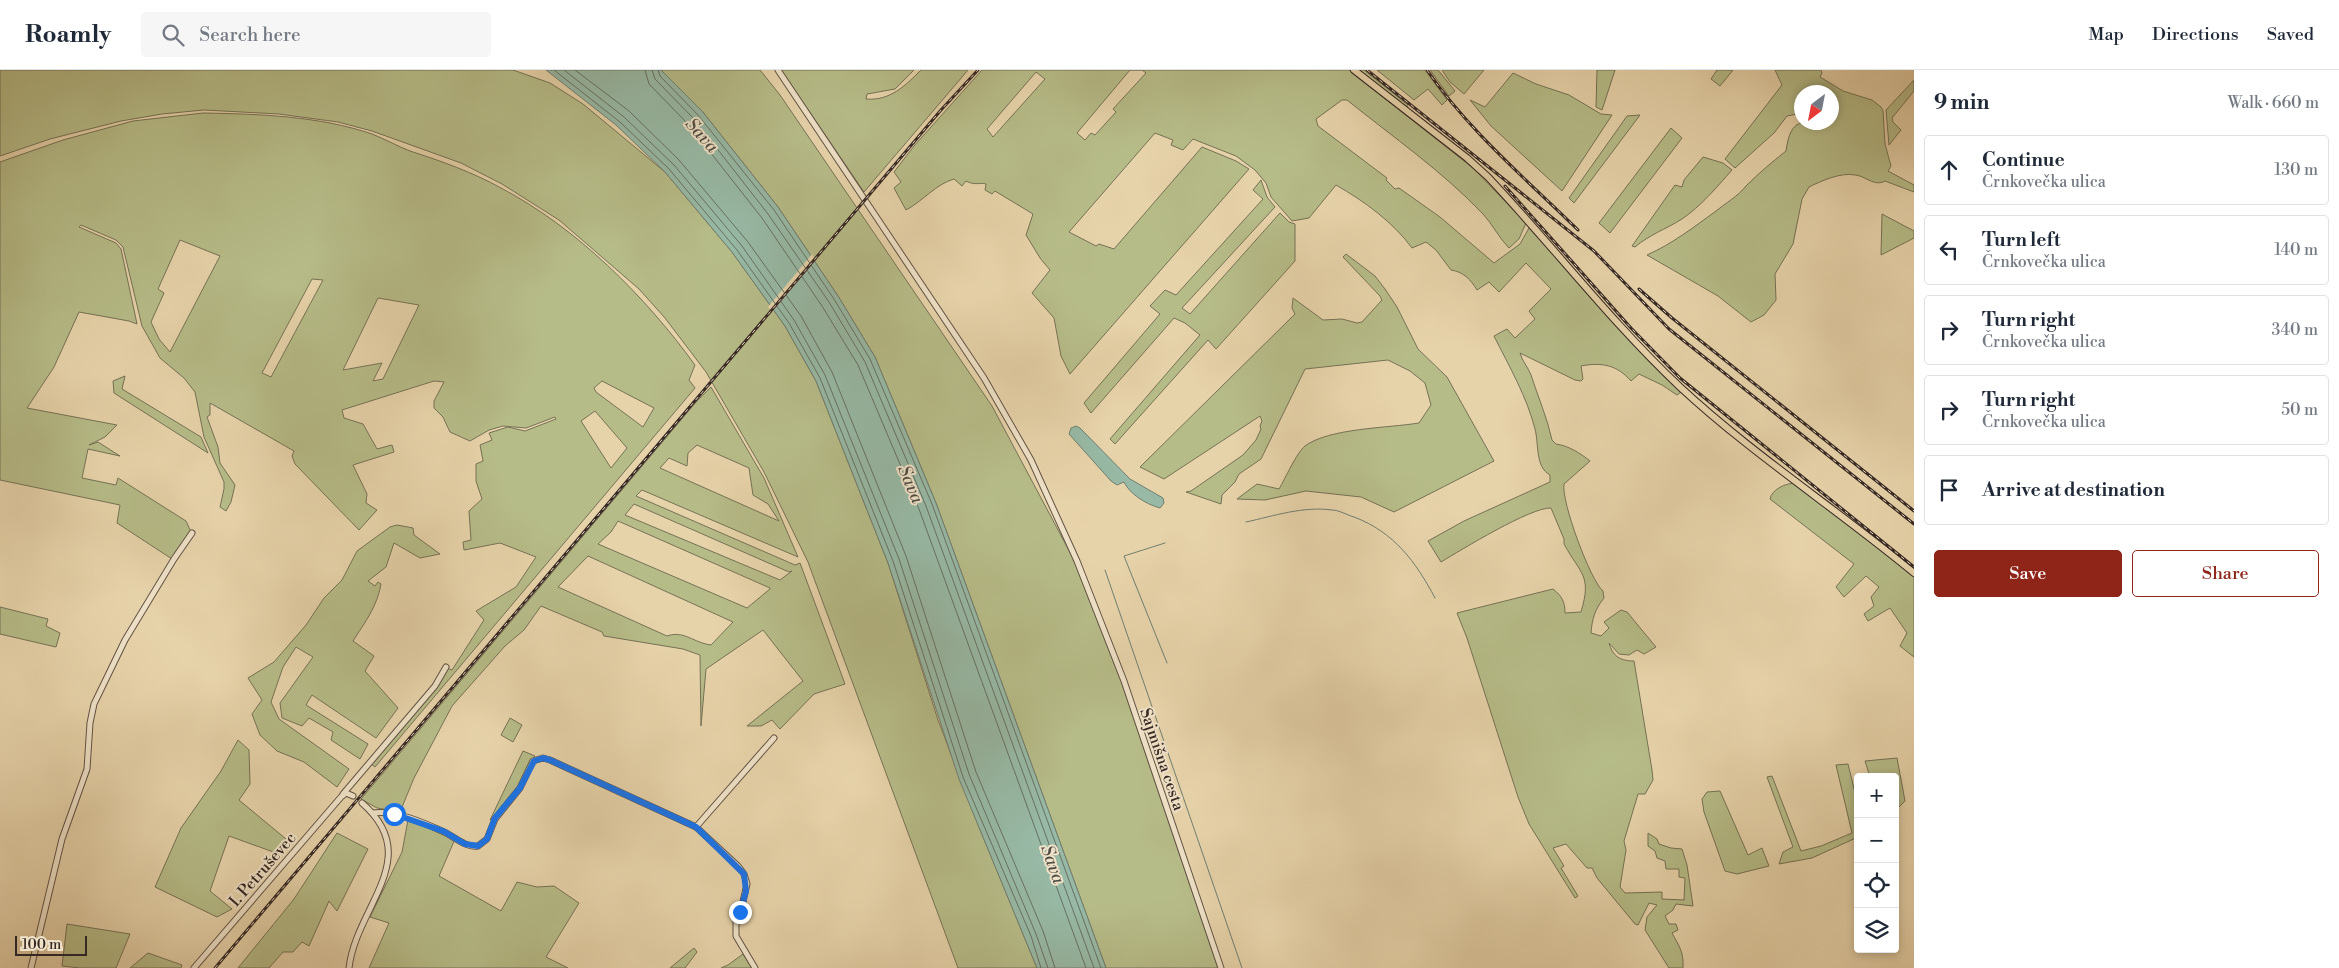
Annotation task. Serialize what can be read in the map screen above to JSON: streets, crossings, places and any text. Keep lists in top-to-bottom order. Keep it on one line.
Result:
{"streets":{"street":["Sajmišna cesta","I. Petruševec"]},"water":["Sava"],"scale_bar":"100 m","north":"bottom left","page":{"header":"Roamly","search":"Search here","nav":["Map","Directions","Saved"],"heading":["9 min","Walk · 660 m"],"list":[["Continue","Črnkovečka ulica","130 m"],["Turn left","Črnkovečka ulica","140 m"],["Turn right","Črnkovečka ulica","340 m"],["Turn right","Črnkovečka ulica","50 m"],"Arrive at destination"],"buttons":["Save","Share"],"map_buttons":["+","−"],"scale":"100 m"}}
